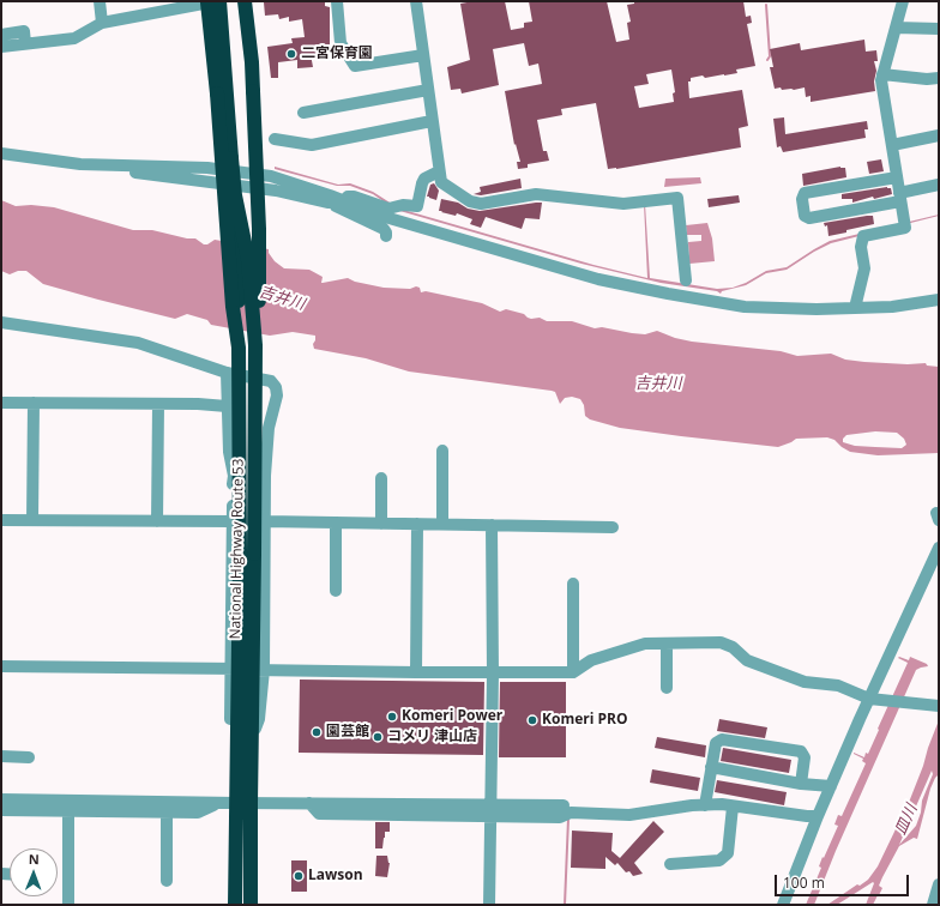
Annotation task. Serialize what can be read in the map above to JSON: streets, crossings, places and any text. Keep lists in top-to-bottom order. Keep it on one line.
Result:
{"streets":{"highway":["National Highway Route 53"]},"water":["吉井川","皿川"],"places":["二宮保育園","Komeri Power","Komeri PRO","園芸館","コメリ 津山店","Lawson"],"scale_bar":"100 m","north":"top"}
